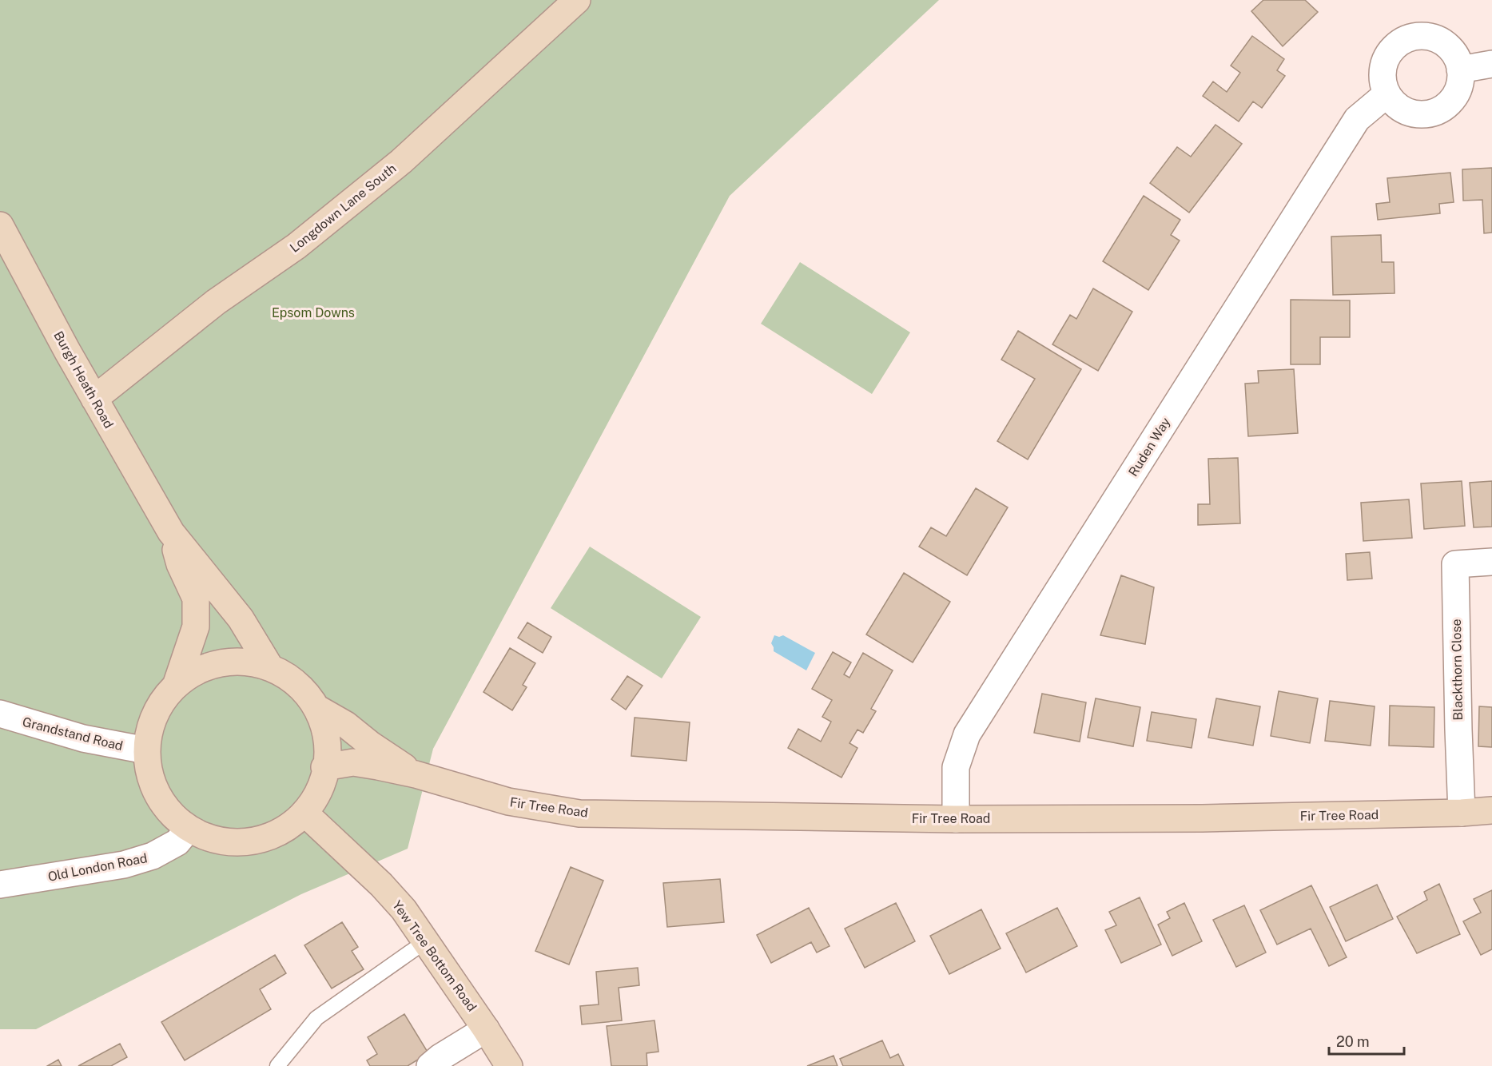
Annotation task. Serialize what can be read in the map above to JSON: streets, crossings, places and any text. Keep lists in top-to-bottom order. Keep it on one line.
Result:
{"streets":{"main road":["Longdown Lane South","Burgh Heath Road","Fir Tree Road","Yew Tree Bottom Road"],"street":["Ruden Way","Blackthorn Close","Grandstand Road","Old London Road"]},"crossings":[["Longdown Lane South","Burgh Heath Road"],["Ruden Way","Fir Tree Road"],["Blackthorn Close","Fir Tree Road"]],"parks":["Epsom Downs"],"scale_bar":"20 m"}
